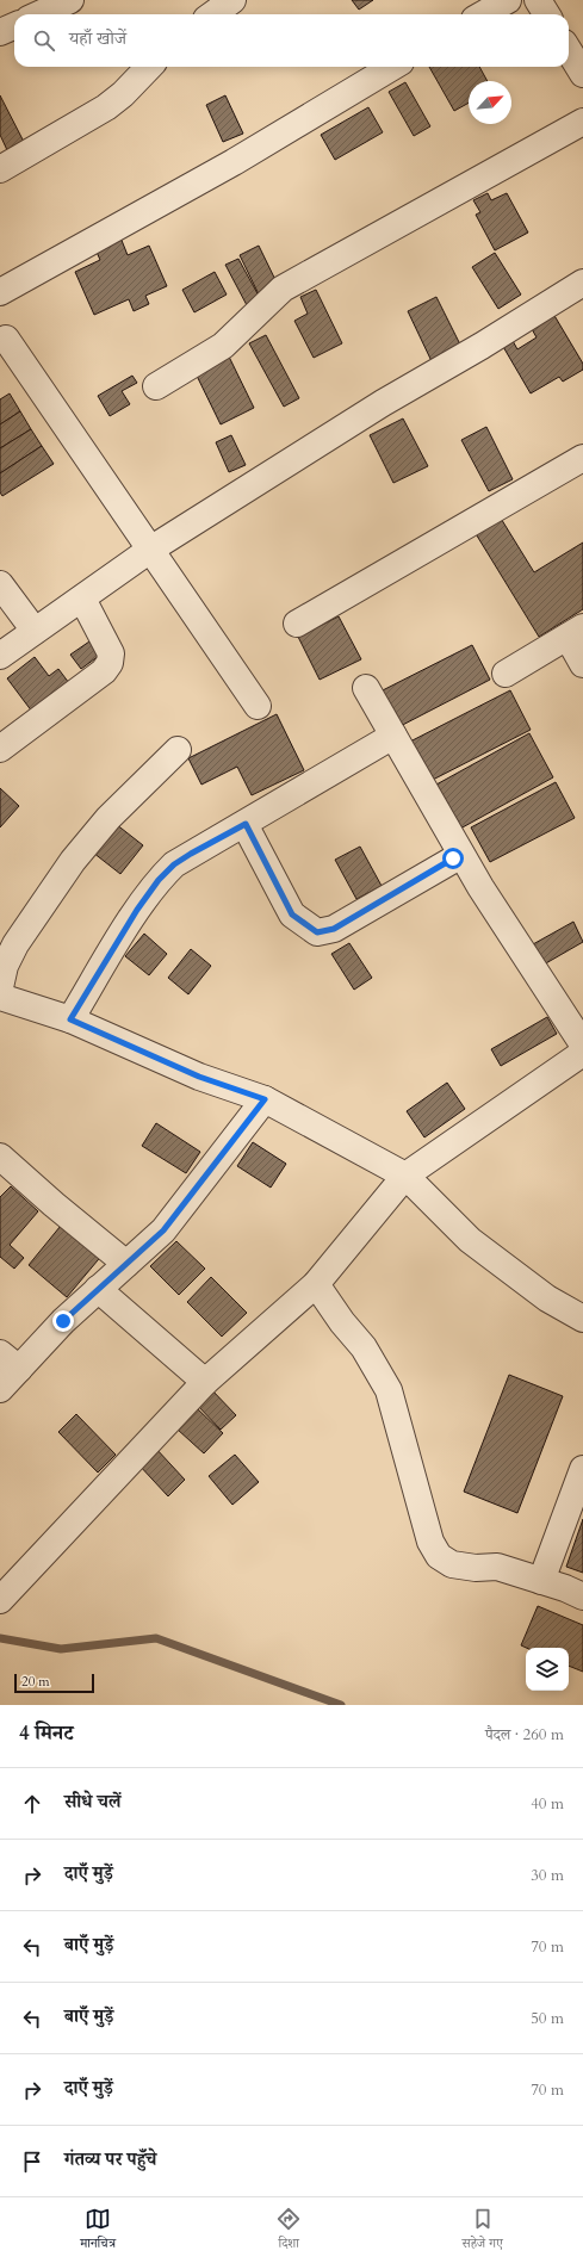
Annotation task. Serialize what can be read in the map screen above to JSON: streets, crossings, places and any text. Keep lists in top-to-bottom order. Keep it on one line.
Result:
{"scale_bar":"20 m","north":"top right","page":{"search":"यहाँ खोजें","scale":"20 m","heading":["4 मिनट","पैदल · 260 m"],"list":[["सीधे चलें","40 m"],["दाएँ मुड़ें","30 m"],["बाएँ मुड़ें","70 m"],["बाएँ मुड़ें","50 m"],["दाएँ मुड़ें","70 m"],"गंतव्य पर पहुँचे"],"nav":["मानचित्र","दिशा","सहेजे गए"]}}
